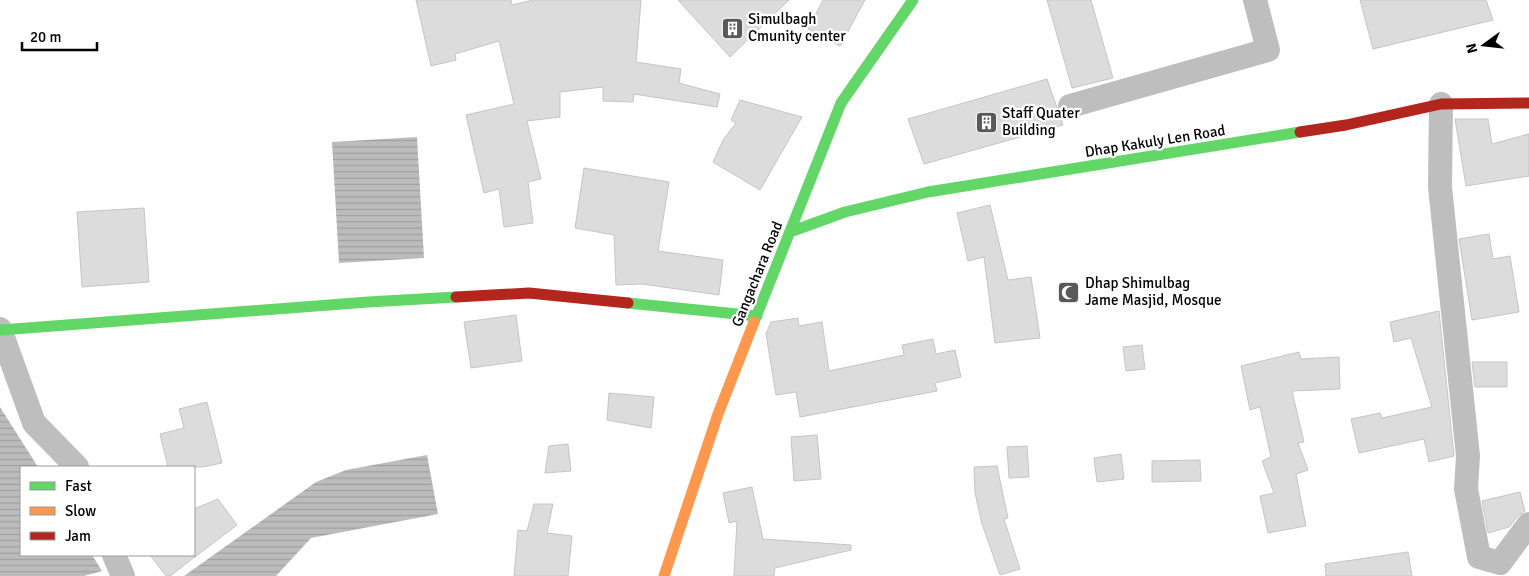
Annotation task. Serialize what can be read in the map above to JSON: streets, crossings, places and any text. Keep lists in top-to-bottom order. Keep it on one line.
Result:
{"streets":{"street":["Dhap Kakuly Len Road","Gangachara Road"]},"crossings":[["Dhap Kakuly Len Road","Gangachara Road"]],"places":{"building":["Simulbagh Cmunity center","Staff Quater Building"],"mosque":["Dhap Shimulbag Jame Masjid, Mosque"]},"legend":["Fast","Slow","Jam"],"scale_bar":"20 m","north":"left"}
